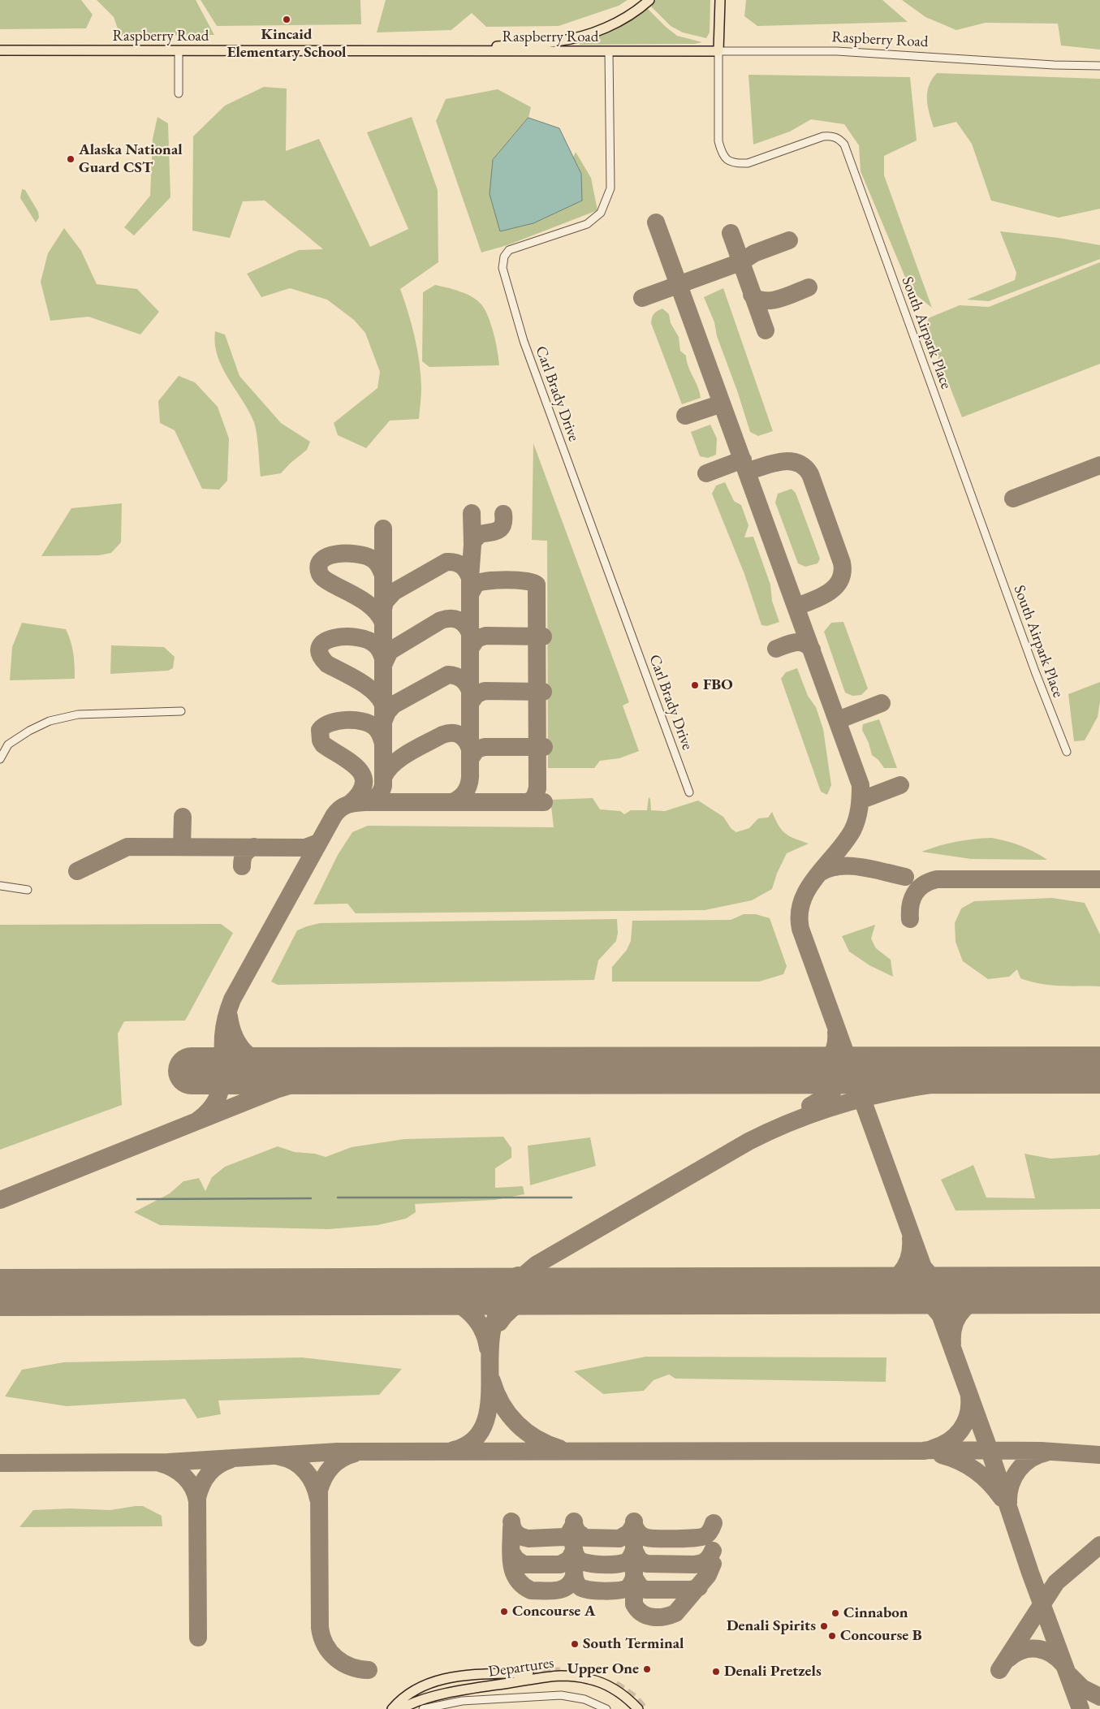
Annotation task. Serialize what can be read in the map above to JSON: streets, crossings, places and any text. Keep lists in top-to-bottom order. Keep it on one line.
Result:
{"streets":{"main road":["Raspberry Road","Departures"],"street":["South Airpark Place","Carl Brady Drive"]},"crossings":[["Raspberry Road","South Airpark Place"],["Raspberry Road","Carl Brady Drive"]],"places":["Kincaid Elementary School","Alaska National Guard CST","FBO","Concourse A","Cinnabon","Denali Spirits","Concourse B","South Terminal","Upper One","Denali Pretzels"]}
